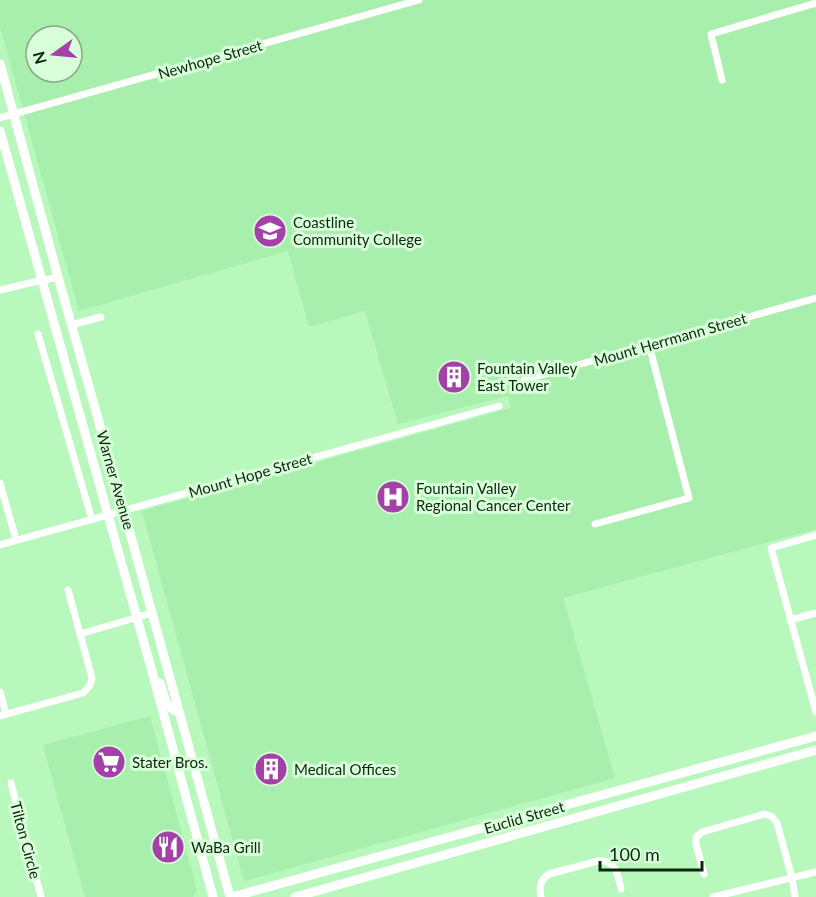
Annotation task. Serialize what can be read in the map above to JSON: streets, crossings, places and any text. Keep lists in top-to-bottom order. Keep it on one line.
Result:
{"streets":{"main road":["Warner Avenue","Euclid Street"],"street":["Newhope Street","Mount Herrmann Street","Mount Hope Street","Tilton Circle"]},"crossings":[["Newhope Street","Warner Avenue"],["Mount Hope Street","Warner Avenue"],["Warner Avenue","Euclid Street"]],"places":{"school or university":["Coastline Community College"],"building":["Fountain Valley East Tower","Medical Offices"],"hospital":["Fountain Valley Regional Cancer Center"],"supermarket":["Stater Bros."],"restaurant":["WaBa Grill"]},"scale_bar":"100 m","north":"left"}
